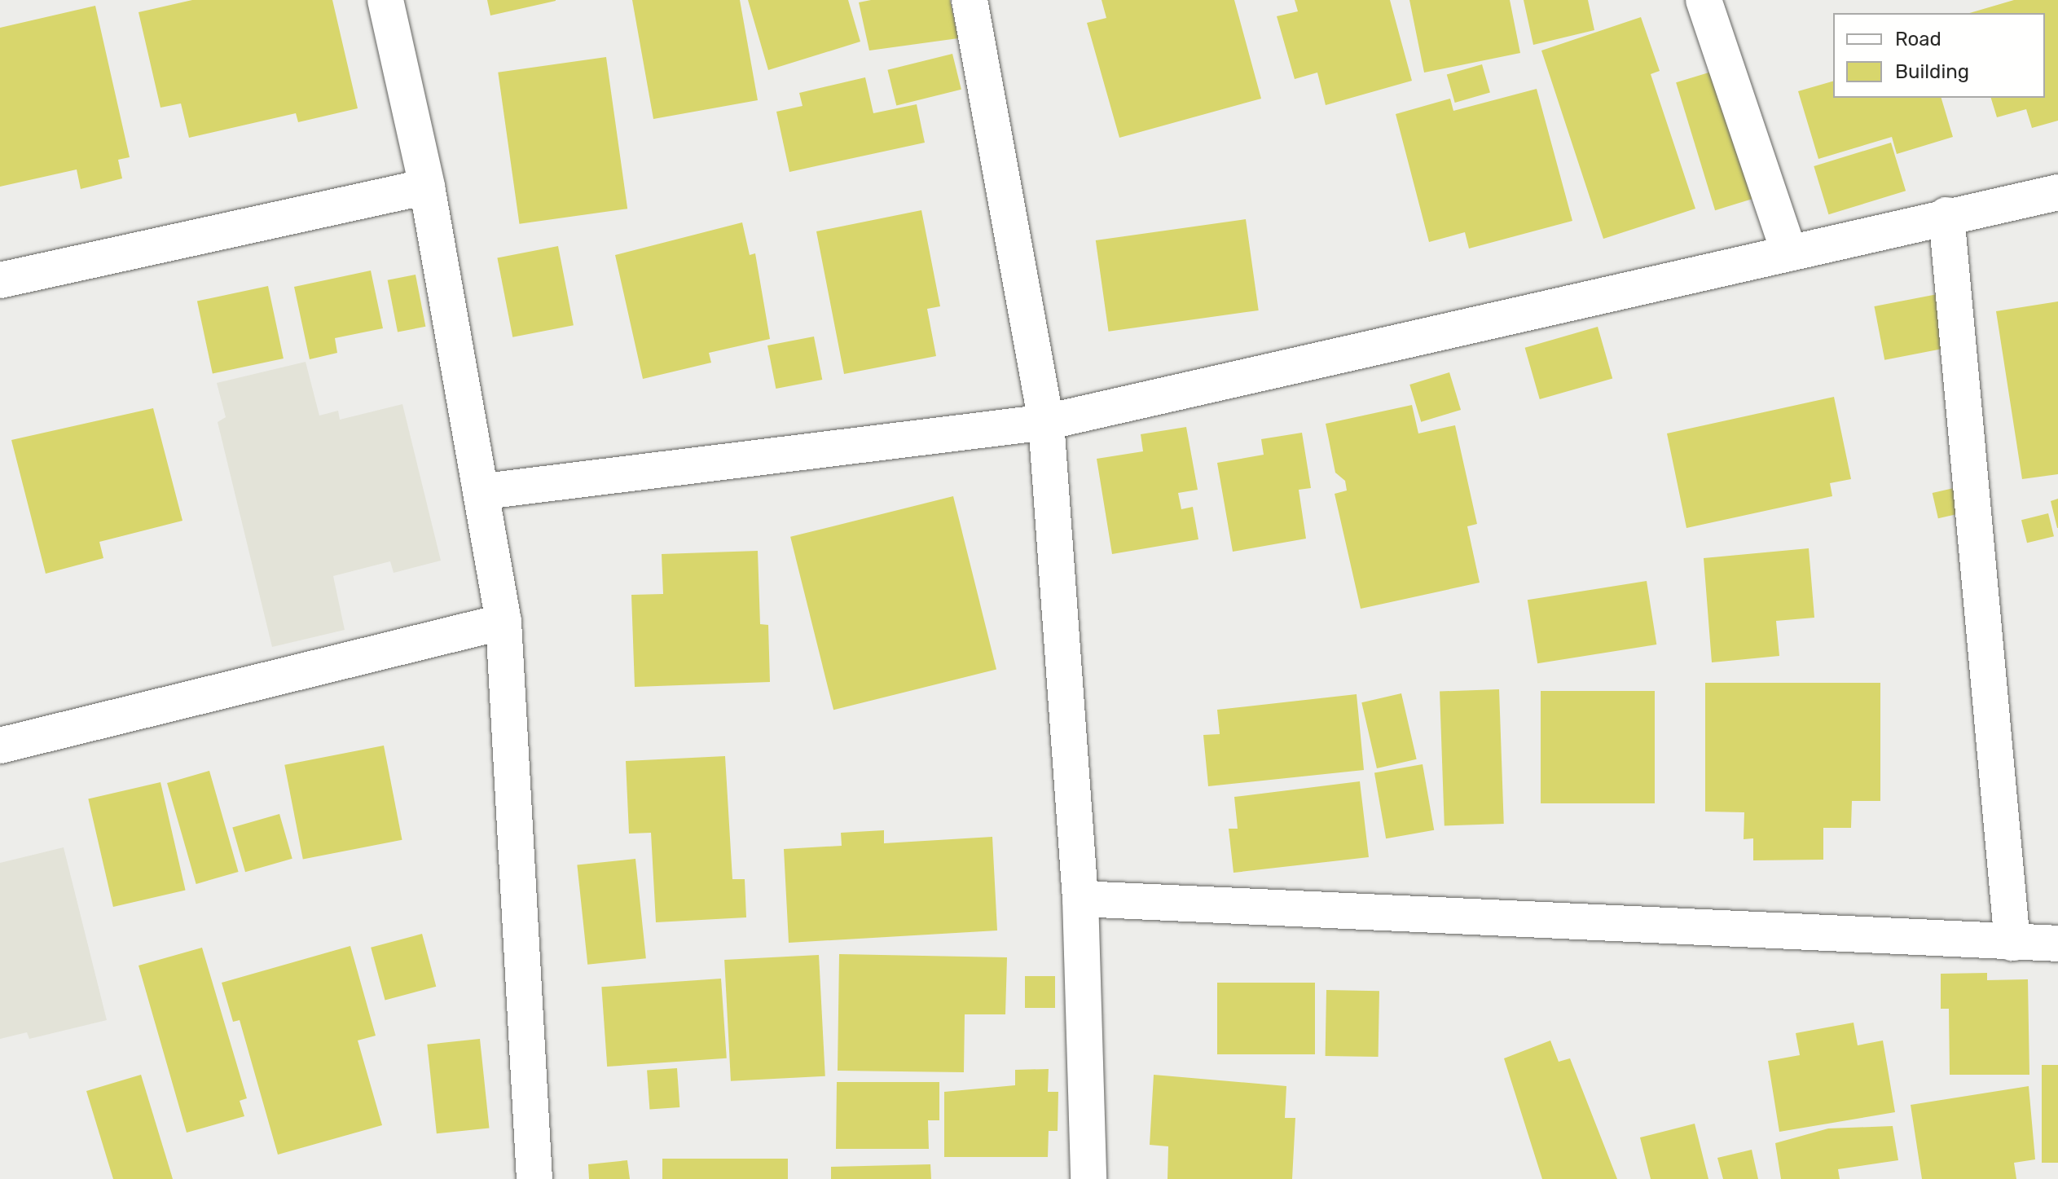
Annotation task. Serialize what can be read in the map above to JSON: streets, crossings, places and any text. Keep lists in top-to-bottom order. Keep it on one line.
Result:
{"legend":["Road","Building"]}
